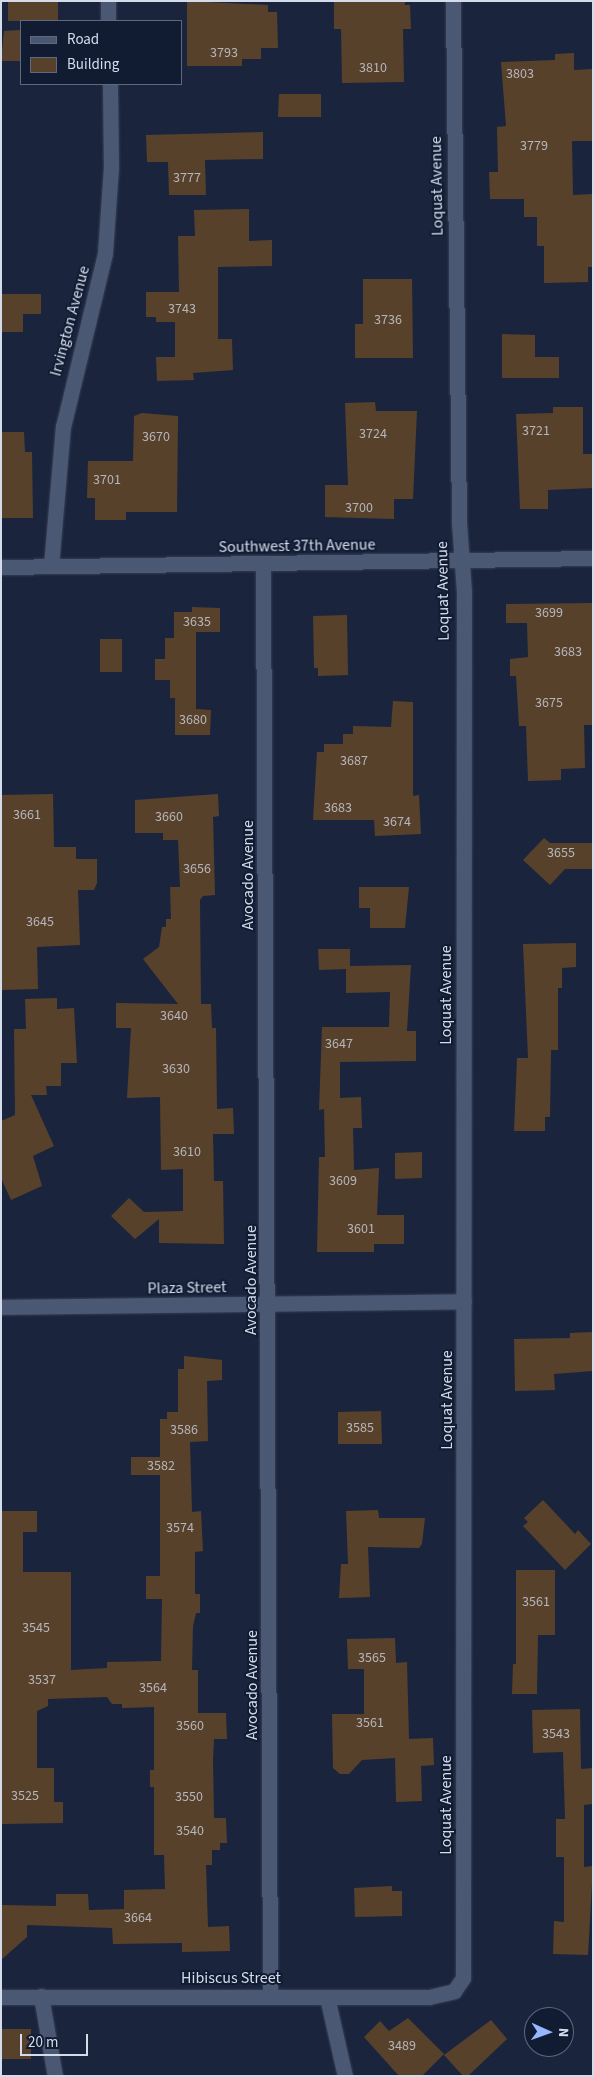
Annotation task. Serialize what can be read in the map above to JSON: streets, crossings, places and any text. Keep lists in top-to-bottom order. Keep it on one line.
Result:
{"streets":{"street":["Loquat Avenue","Irvington Avenue","Southwest 37th Avenue","Avocado Avenue","Plaza Street","Hibiscus Street"]},"crossings":[["Loquat Avenue","Southwest 37th Avenue"],["Loquat Avenue","Plaza Street"],["Loquat Avenue","Hibiscus Street"],["Irvington Avenue","Southwest 37th Avenue"],["Southwest 37th Avenue","Avocado Avenue"],["Avocado Avenue","Plaza Street"],["Avocado Avenue","Hibiscus Street"]],"house_numbers":["3793","3810","3803","3779","3777","3743","3736","3721","3724","3670","3701","3700","3699","3635","3683","3675","3680","3687","3683","3661","3660","3674","3655","3656","3645","3640","3647","3630","3610","3609","3601","3585","3586","3582","3574","3561","3545","3565","3537","3564","3561","3560","3543","3525","3550","3540","3664","3489"],"legend":["Road","Building"],"scale_bar":"20 m","north":"right"}
